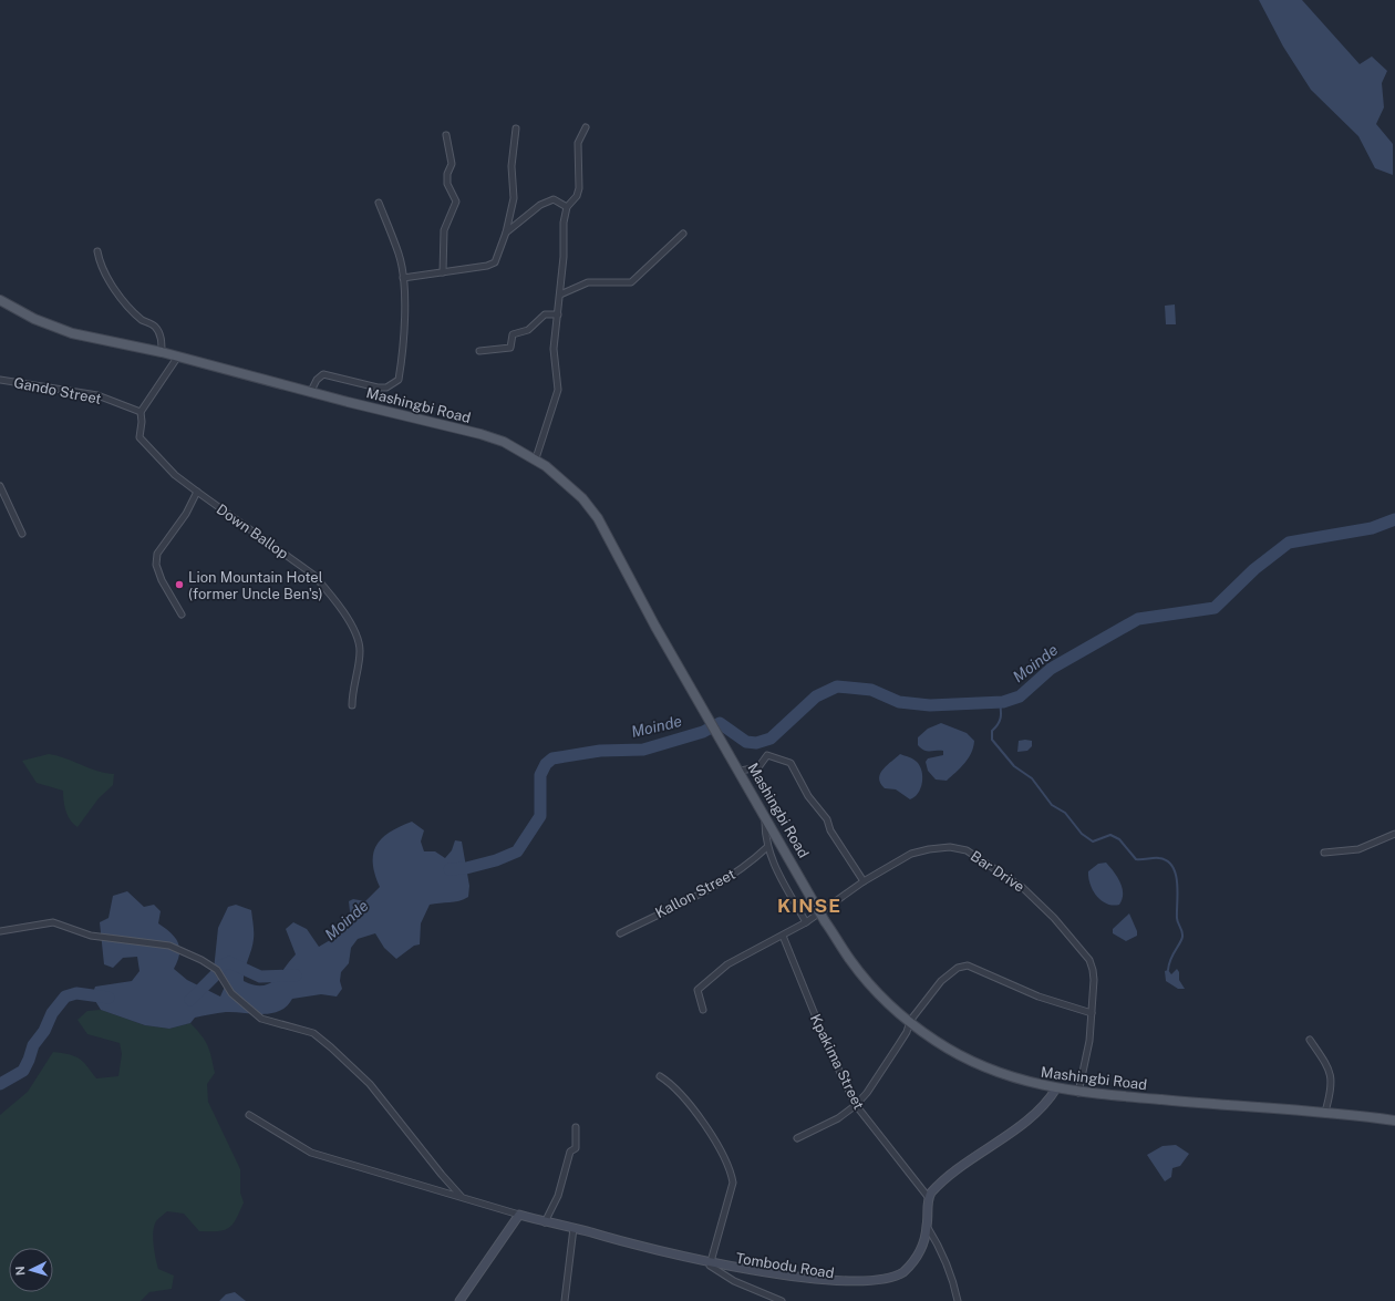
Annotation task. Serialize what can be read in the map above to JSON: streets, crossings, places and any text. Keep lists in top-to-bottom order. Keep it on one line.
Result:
{"streets":{"main road":["Mashingbi Road","Tombodu Road"],"street":["Gando Street","Down Ballop","Bar Drive","Kallon Street","Kpakima Street"]},"crossings":[["Gando Street","Down Ballop"],["Mashingbi Road","Bar Drive"],["Bar Drive","Kpakima Street"],["Kpakima Street","Tombodu Road"]],"districts":["KINSE"],"water":["Moinde"],"places":["Lion Mountain Hotel (former Uncle Ben's)"],"north":"left"}
